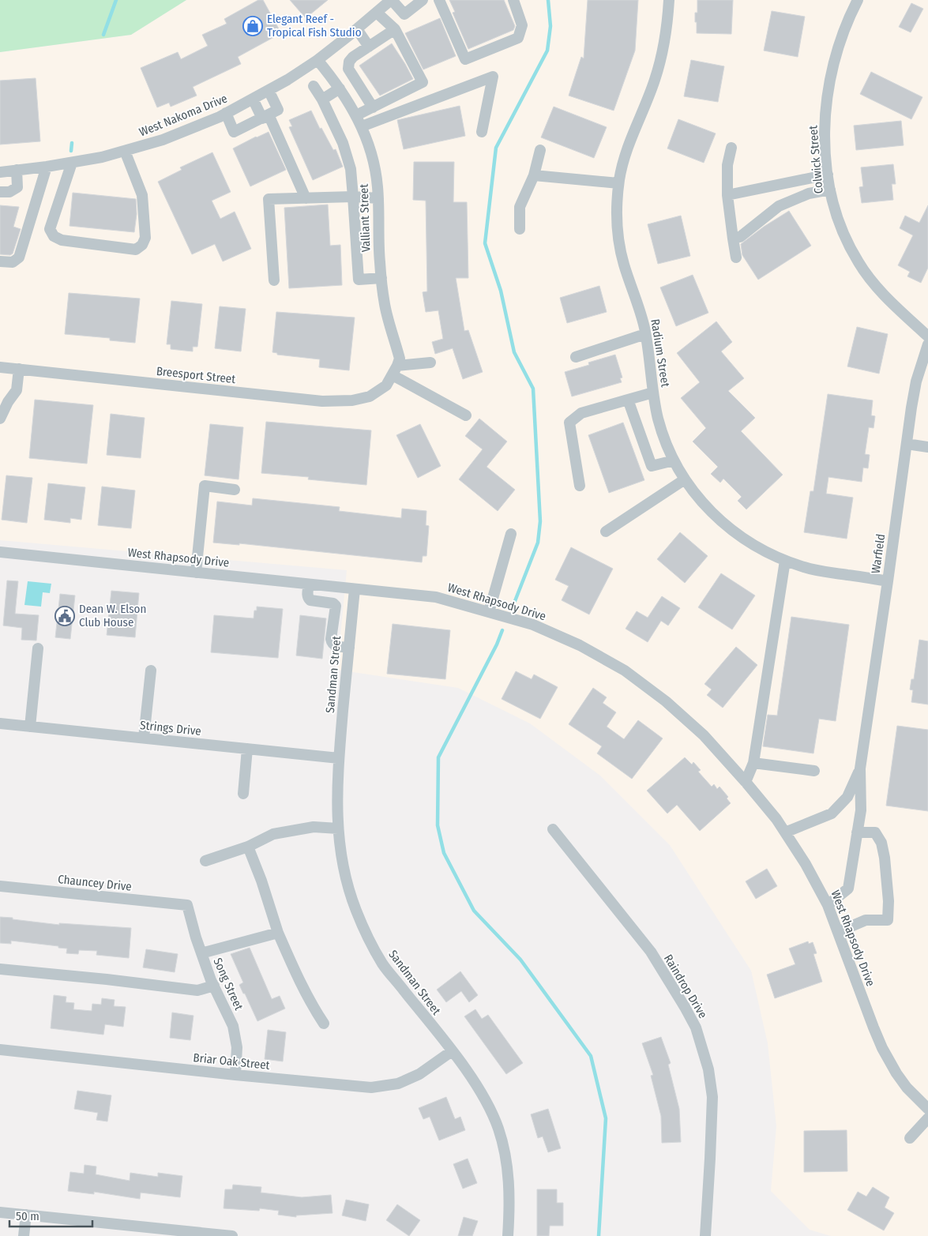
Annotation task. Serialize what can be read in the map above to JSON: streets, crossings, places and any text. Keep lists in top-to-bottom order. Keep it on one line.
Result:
{"streets":{"street":["West Nakoma Drive","Colwick Street","Valliant Street","Radium Street","Breesport Street","Warfield","West Rhapsody Drive","Sandman Street","Strings Drive","Chauncey Drive","Song Street","Raindrop Drive","Briar Oak Street"]},"crossings":[["West Nakoma Drive","Valliant Street"],["Valliant Street","Breesport Street"],["Radium Street","Warfield"],["Warfield","West Rhapsody Drive"],["West Rhapsody Drive","Sandman Street"],["Sandman Street","Strings Drive"],["Sandman Street","Briar Oak Street"],["Chauncey Drive","Song Street"],["Song Street","Briar Oak Street"]],"places":{"shop":["Elegant Reef - Tropical Fish Studio"],"public building":["Dean W. Elson Club House"]},"scale_bar":"50 m"}
